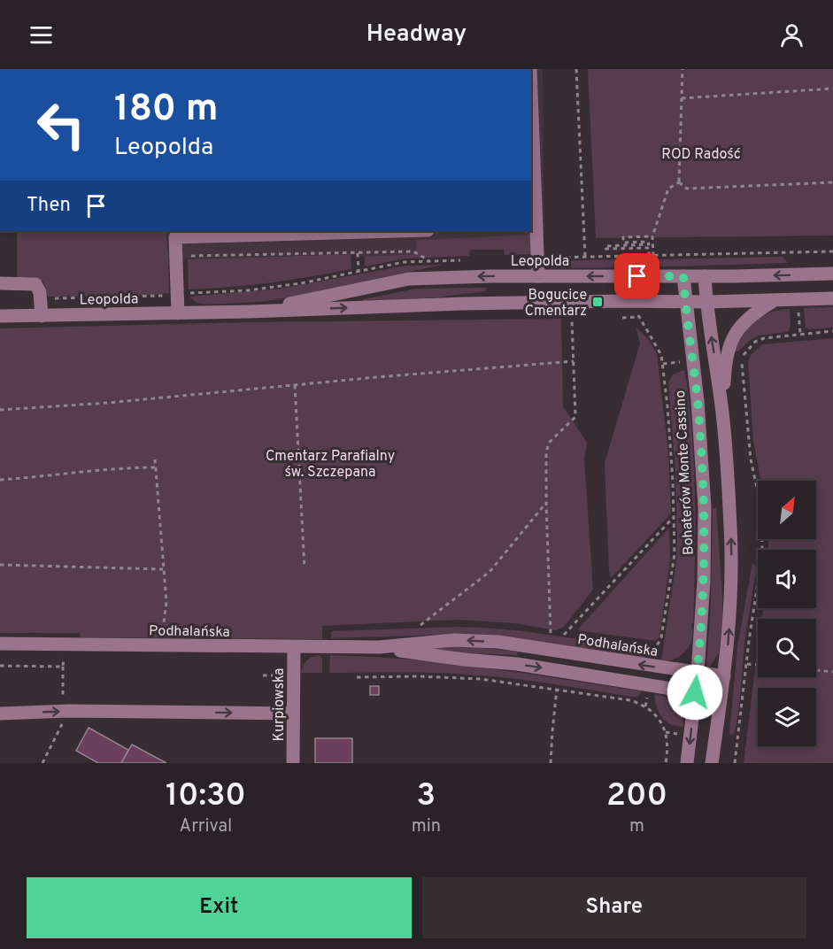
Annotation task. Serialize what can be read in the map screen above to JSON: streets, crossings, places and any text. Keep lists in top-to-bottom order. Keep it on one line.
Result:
{"streets":{"street":["Leopolda","Bohaterów Monte Cassino","Podhalańska","Kurpiowska"]},"crossings":[["Leopolda","Bohaterów Monte Cassino"],["Bohaterów Monte Cassino","Podhalańska"],["Podhalańska","Kurpiowska"]],"parks":["ROD Radość","Cmentarz Parafialny św. Szczepana"],"places":{"transit":["Bogucice Cmentarz"]},"north":"top right","page":{"header":"Headway","turn":["180 m","Leopolda"],"then":"Then","eta":["10:30","Arrival","3","min","200","m"],"buttons":["Exit","Share"]}}
